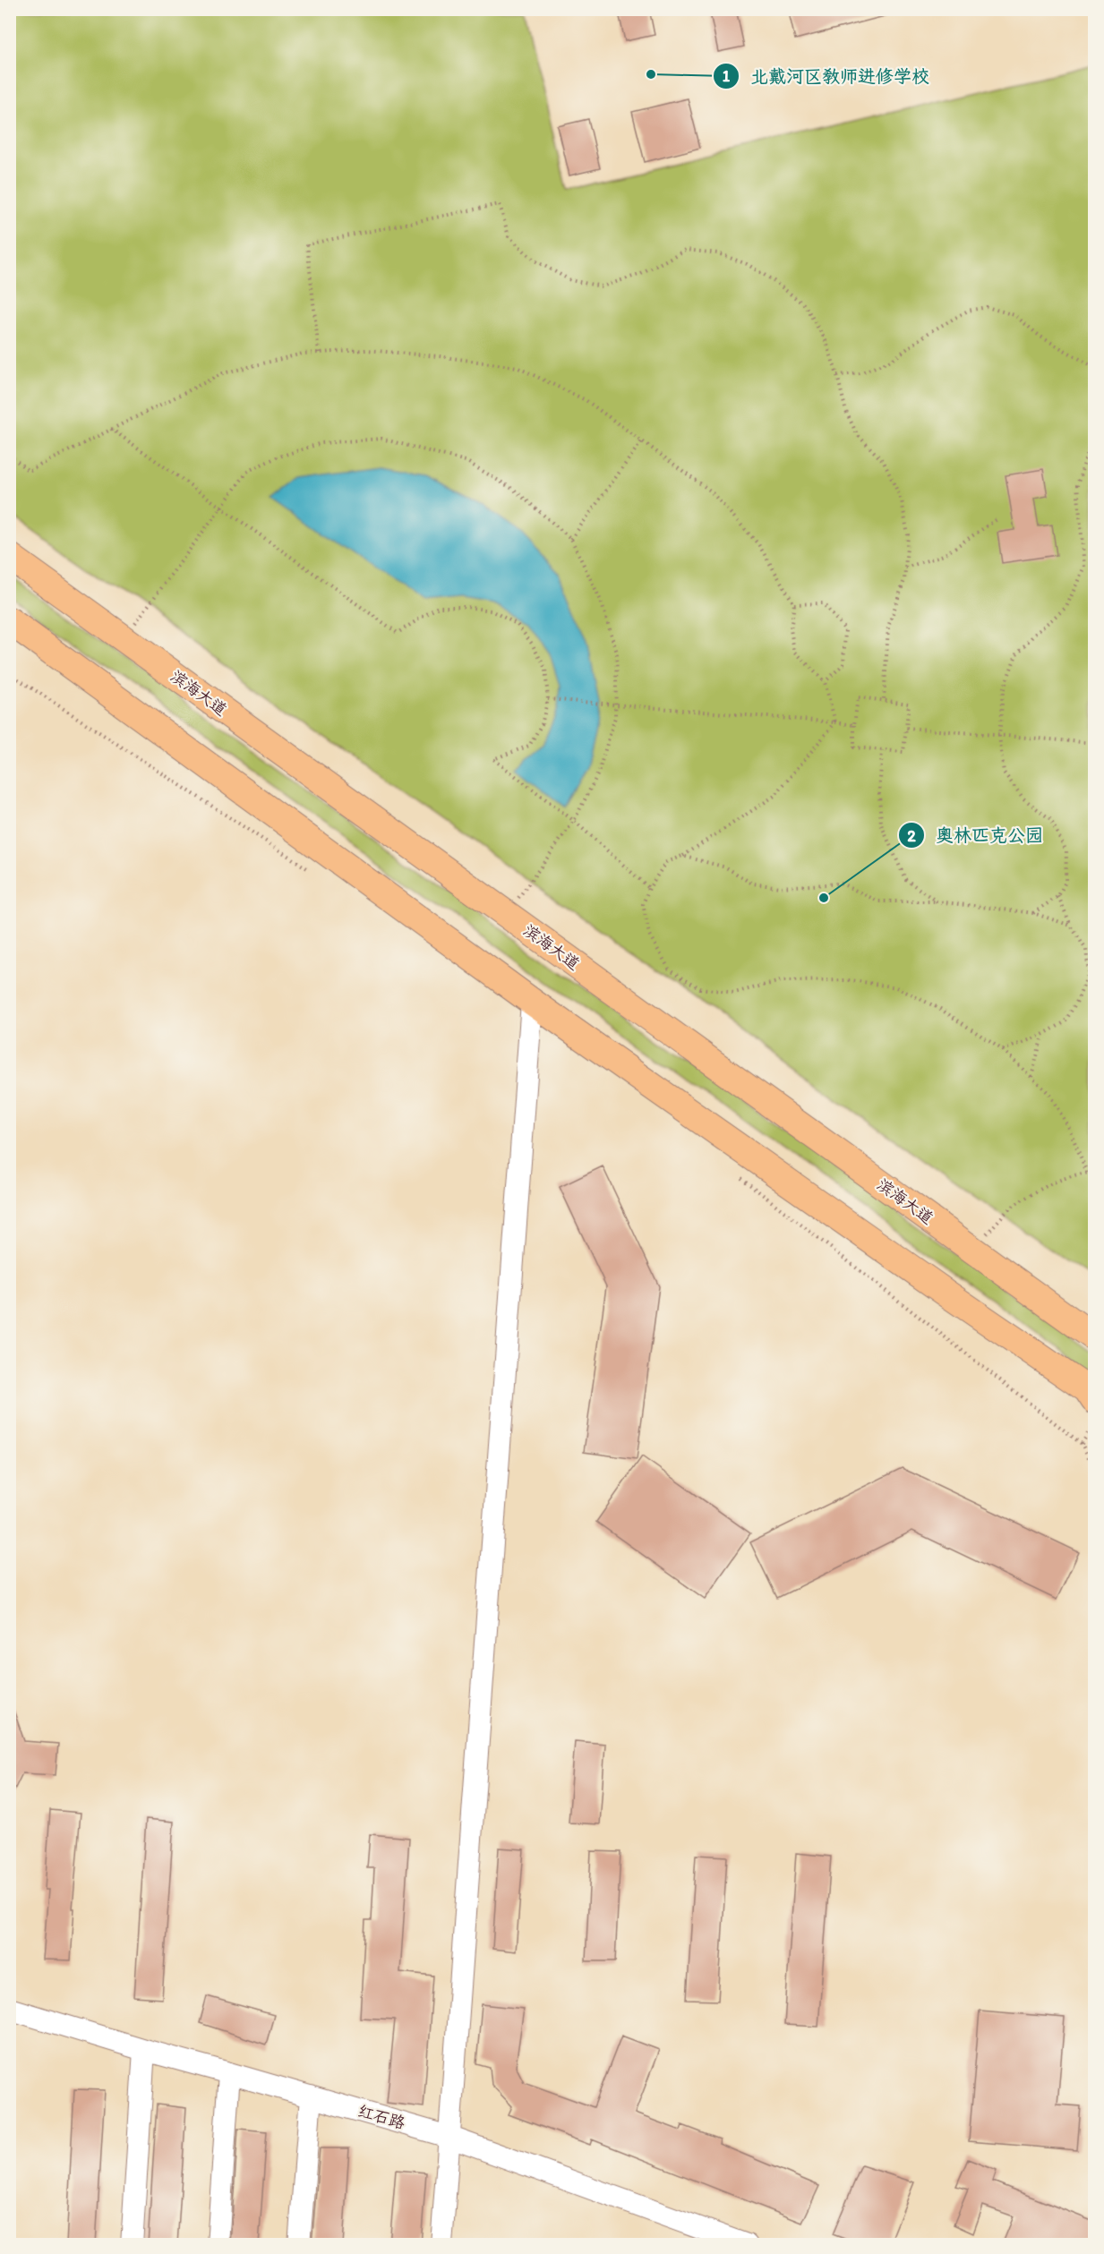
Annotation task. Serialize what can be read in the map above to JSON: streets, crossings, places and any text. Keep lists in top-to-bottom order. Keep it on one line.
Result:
{"streets":{"main road":["滨海大道"],"street":["红石路"]},"places":["北戴河区教师进修学校","奥林匹克公园"]}
